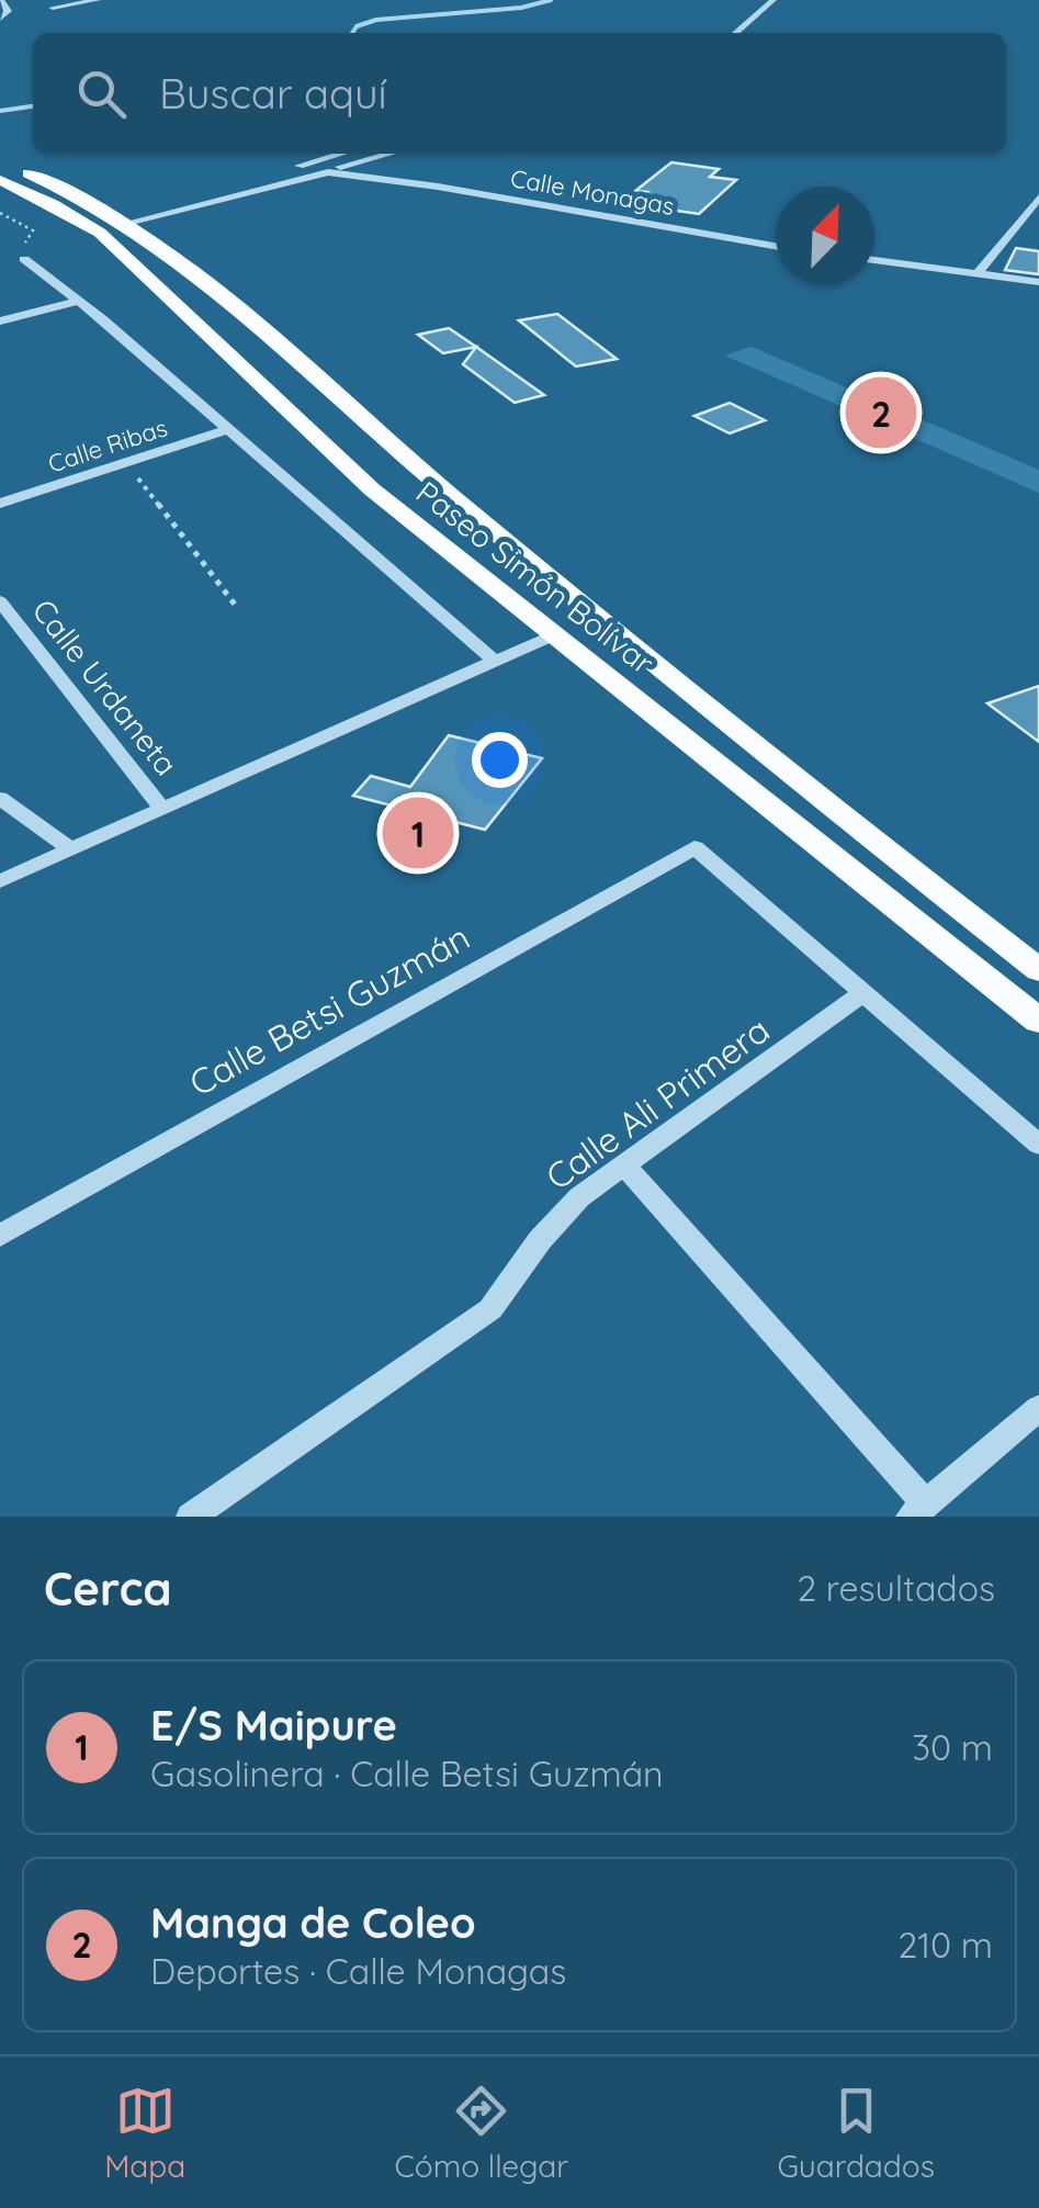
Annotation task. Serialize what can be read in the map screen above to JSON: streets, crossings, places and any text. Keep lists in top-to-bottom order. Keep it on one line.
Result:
{"streets":{"main road":["Paseo Simón Bolívar"],"street":["Calle Monagas","Calle Ribas","Calle Urdaneta","Calle Betsi Guzmán","Calle Ali Primera"]},"crossings":[["Calle Monagas","Paseo Simón Bolívar"],["Calle Betsi Guzmán","Calle Ali Primera"]],"north":"top right","page":{"search":"Buscar aquí","pins":["2","1"],"heading":["Cerca","2 resultados"],"list":[{"mark":"1","name":"E/S Maipure","note":"Gasolinera · Calle Betsi Guzmán","value":"30 m"},{"mark":"2","name":"Manga de Coleo","note":"Deportes · Calle Monagas","value":"210 m"}],"nav":["Mapa","Cómo llegar","Guardados"]}}
